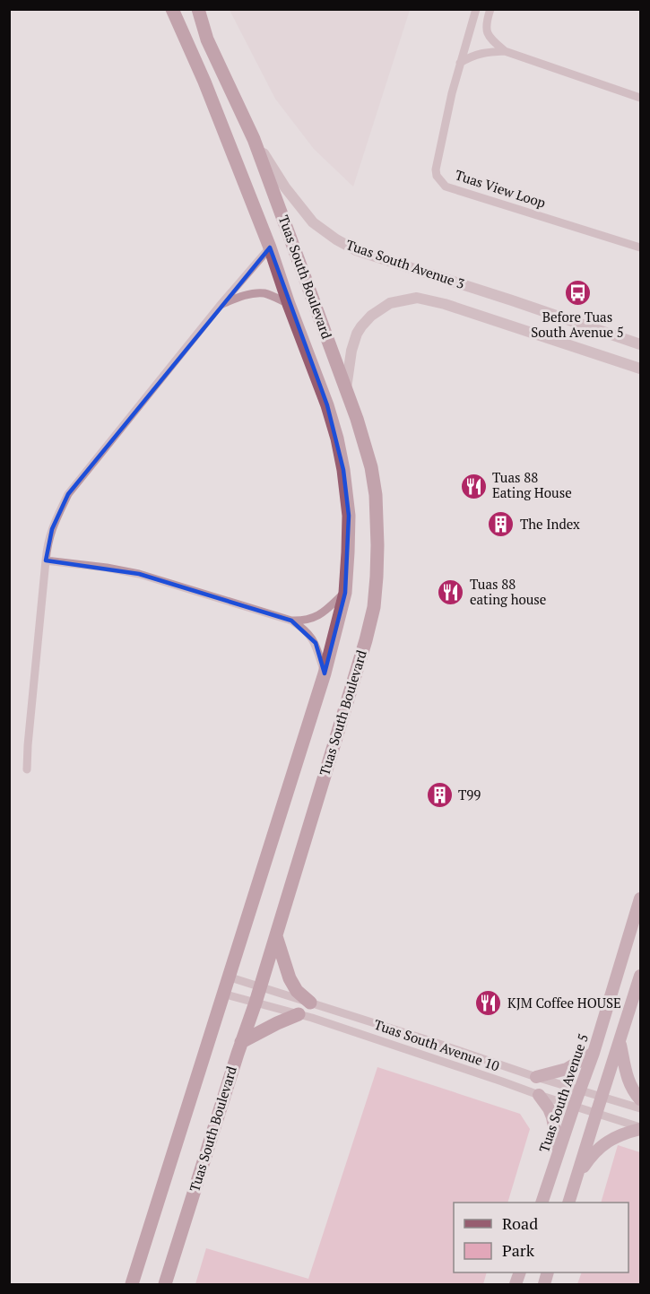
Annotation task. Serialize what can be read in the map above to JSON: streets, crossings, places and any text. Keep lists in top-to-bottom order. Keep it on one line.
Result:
{"streets":{"main road":["Tuas South Avenue 3","Tuas South Boulevard","Tuas South Avenue 5"],"street":["Tuas View Loop","Tuas South Avenue 10"]},"crossings":[["Tuas South Avenue 3","Tuas South Boulevard"],["Tuas South Boulevard","Tuas South Avenue 10"],["Tuas South Avenue 10","Tuas South Avenue 5"]],"places":{"bus stop":["Before Tuas South Avenue 5"],"restaurant":["Tuas 88 Eating House","Tuas 88 eating house","KJM Coffee HOUSE"],"building":["The Index","T99"]},"legend":["Road","Park"]}
